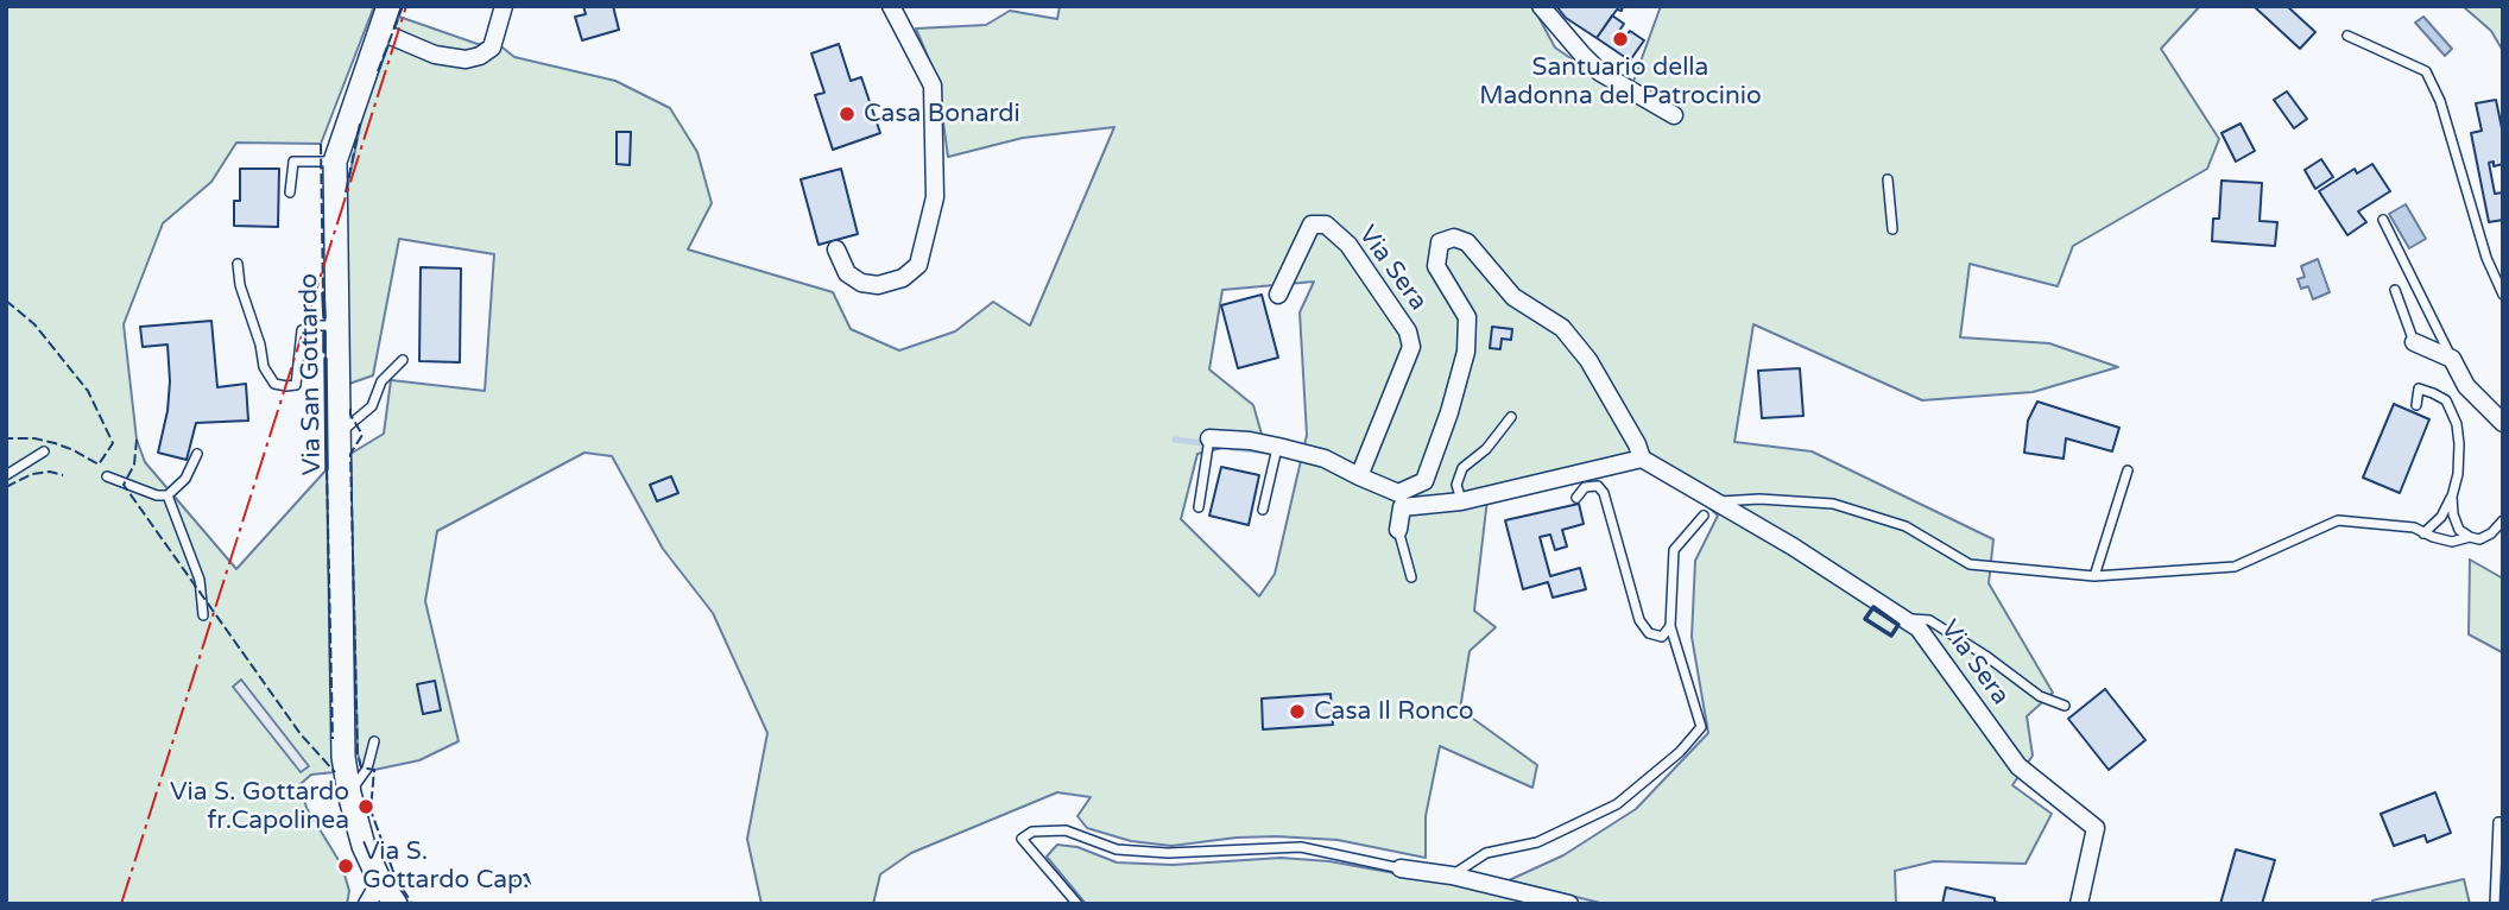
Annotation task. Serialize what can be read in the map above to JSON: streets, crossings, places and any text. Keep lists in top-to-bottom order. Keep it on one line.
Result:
{"streets":{"street":["Via Sera","Via San Gottardo"]},"places":["Santuario della Madonna del Patrocinio","Casa Bonardi","Casa Il Ronco","Via S. Gottardo fr.Capolinea","Via S. Gottardo Cap."]}
